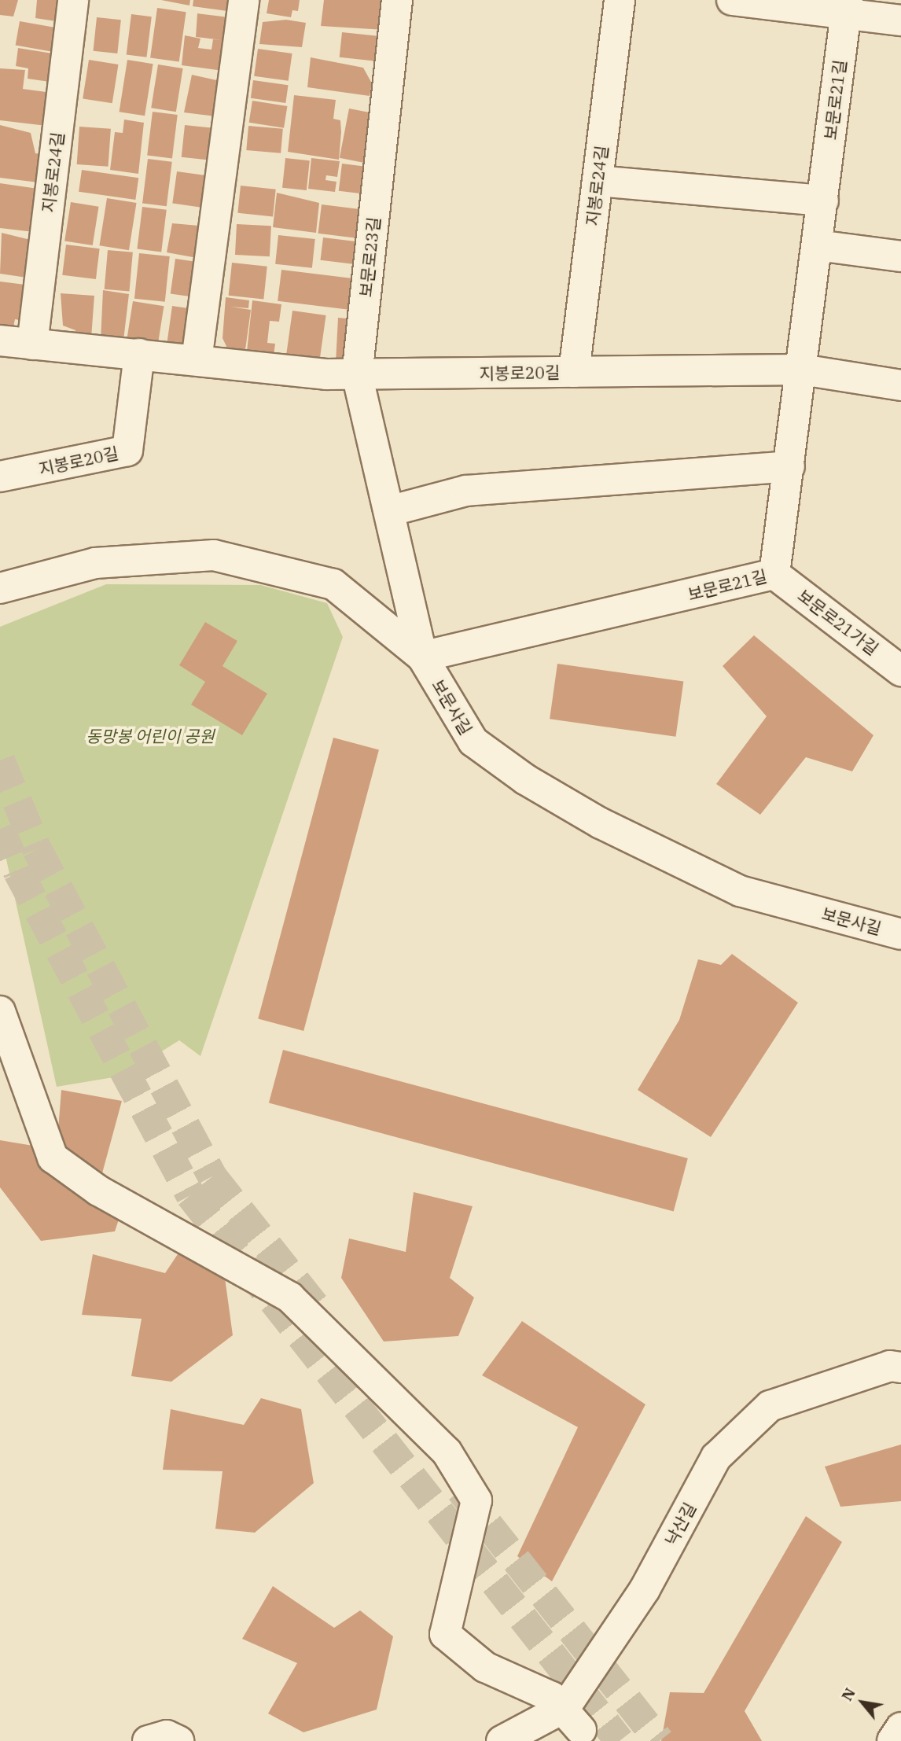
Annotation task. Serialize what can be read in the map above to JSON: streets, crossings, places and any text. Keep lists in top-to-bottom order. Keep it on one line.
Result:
{"streets":{"street":["보문로21길","지봉로24길","보문로23길","지봉로20길","보문로21가길","보문사길","낙산길"]},"crossings":[["보문로21길","보문로23길"],["보문로21길","지봉로20길"],["보문로21길","보문로21가길"],["보문로21길","보문사길"],["지봉로24길","지봉로20길"],["보문로23길","지봉로20길"],["보문로23길","보문사길"]],"parks":["동망봉 어린이 공원"],"north":"top left"}
